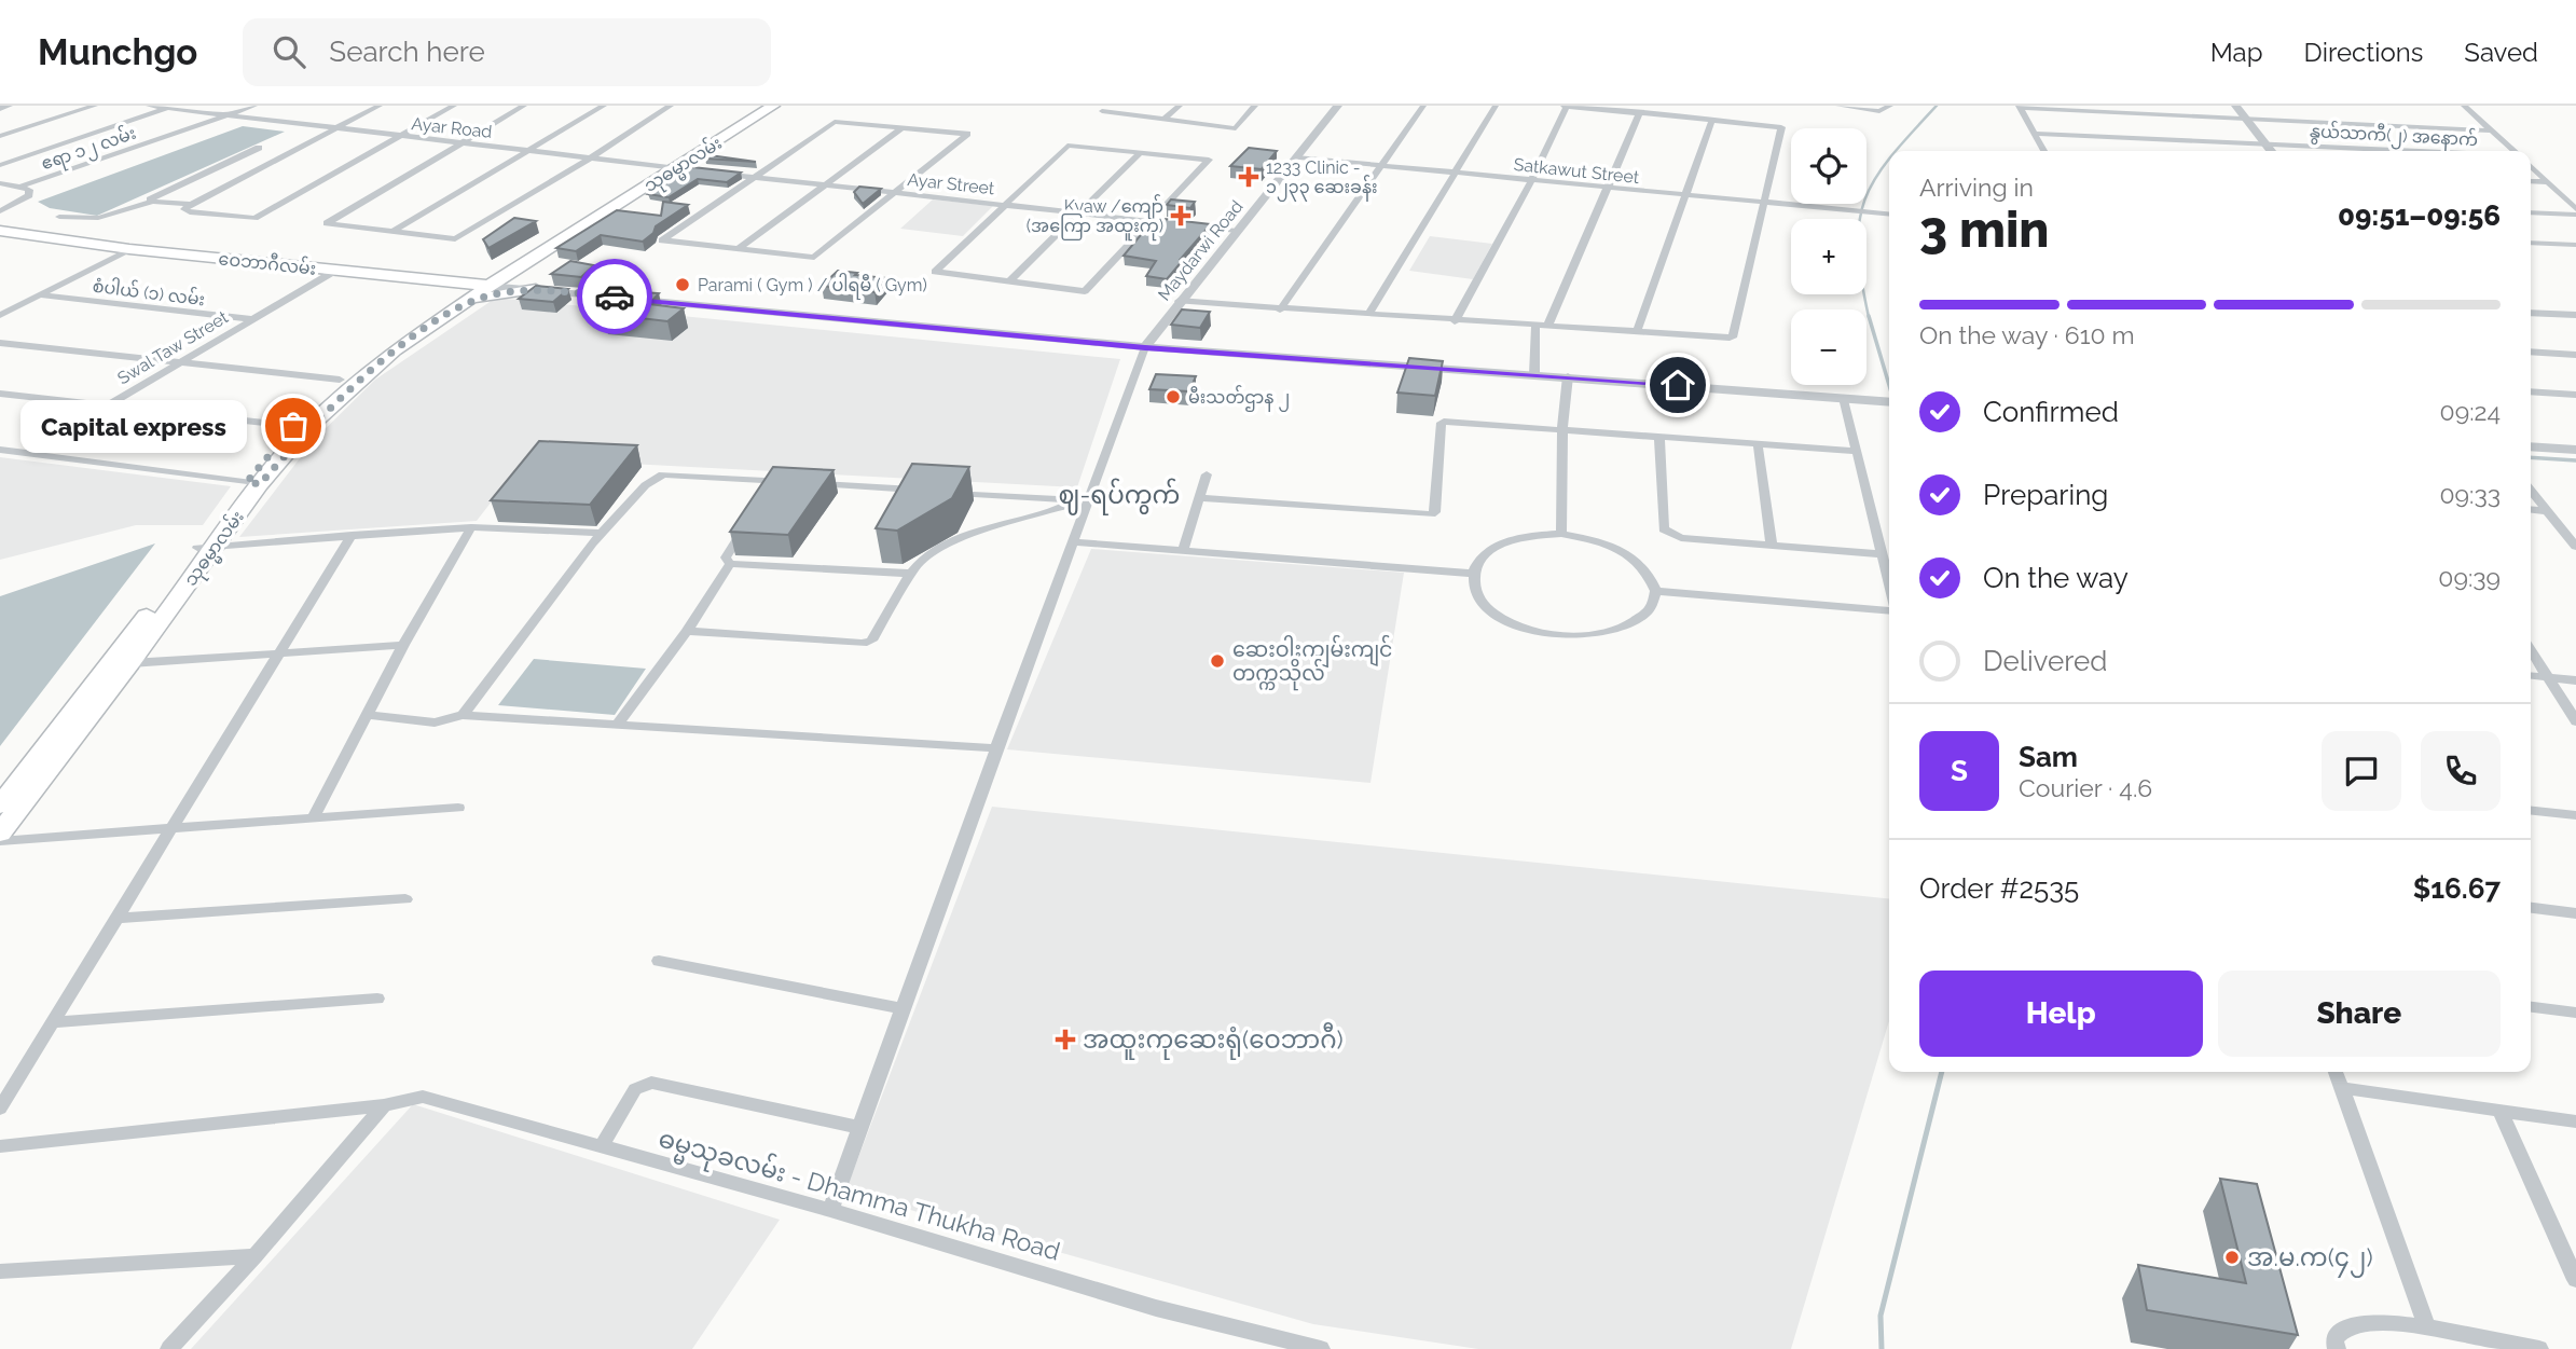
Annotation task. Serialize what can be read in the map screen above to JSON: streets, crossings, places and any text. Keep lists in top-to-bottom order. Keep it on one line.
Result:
{"streets":{"main road":["သုဓမ္မာလမ်း","ဝေဘာဂီလမ်း"],"street":["Ayar Road","နွယ်သာကီ(၂) အနောက်","ဧရာ ၁၂ လမ်း","Satkawut Street","Ayar Street","Maydarwi Road","စံပါယ် (၁) လမ်း","Swal Taw Street","ဓမ္မသုခလမ်း - Dhamma Thukha Road"]},"crossings":[["Ayar Road","ဧရာ ၁၂ လမ်း"],["Ayar Road","သုဓမ္မာလမ်း"],["Ayar Road","Ayar Street"],["သုဓမ္မာလမ်း","Ayar Street"],["သုဓမ္မာလမ်း","ဝေဘာဂီလမ်း"],["Satkawut Street","Maydarwi Road"],["Ayar Street","Maydarwi Road"],["Maydarwi Road","ဝေဘာဂီလမ်း"],["ဝေဘာဂီလမ်း","Swal Taw Street"],["စံပါယ် (၁) လမ်း","Swal Taw Street"]],"districts":["ဈ-ရပ်ကွက်"],"places":{"health":["1233 Clinic - ၁၂၃၃ ဆေးခန်း","Kyaw /ကျော် (အကြော အထူးကု)","အထူးကုဆေးရုံ(ဝေဘာဂီ)"],"other":["Parami ( Gym ) / ပါရမီ ( Gym)","မီးသတ်ဌာန ၂","Capital express","ဆေးဝါးကျွမ်းကျင် တက္ကသိုလ်","အ.မ.က(၄၂)"]},"page":{"header":"Munchgo","search":"Search here","nav":["Map","Directions","Saved"],"map_buttons":["+","−"],"heading":["3 min","Arriving in","09:51–09:56"],"panel":["Sam","Courier · 4.6","Order #2535","$16.67"],"bar":"On the way · 610 m","list":[["Confirmed","09:24"],["Preparing","09:33"],["On the way","09:39"],"Delivered"],"bubble":"Capital express","round":"S","buttons":["Help","Share"]}}
